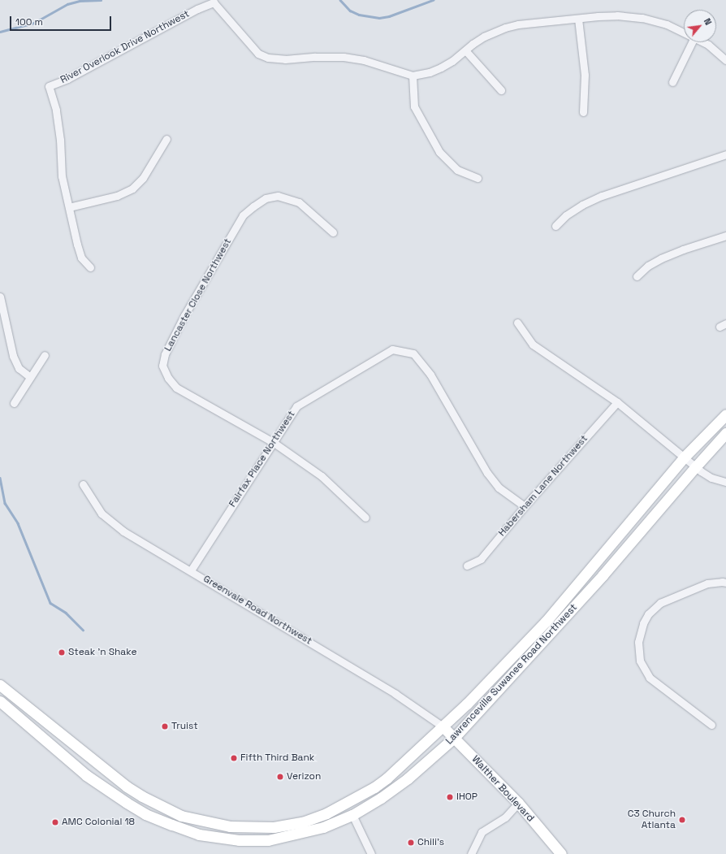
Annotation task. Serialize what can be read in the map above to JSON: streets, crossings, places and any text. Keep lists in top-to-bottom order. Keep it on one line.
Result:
{"streets":{"main road":["Lawrenceville Suwanee Road Northwest","Walther Boulevard"],"street":["River Overlook Drive Northwest","Lancaster Close Northwest","Fairfax Place Northwest","Habersham Lane Northwest","Greenvale Road Northwest"]},"crossings":[["Lancaster Close Northwest","Fairfax Place Northwest"],["Fairfax Place Northwest","Habersham Lane Northwest"],["Fairfax Place Northwest","Greenvale Road Northwest"],["Greenvale Road Northwest","Lawrenceville Suwanee Road Northwest"],["Greenvale Road Northwest","Walther Boulevard"],["Lawrenceville Suwanee Road Northwest","Walther Boulevard"]],"places":["Steak 'n Shake","Truist","Fifth Third Bank","Verizon","IHOP","C3 Church Atlanta","AMC Colonial 18","Chili's"],"scale_bar":"100 m","north":"top right"}
